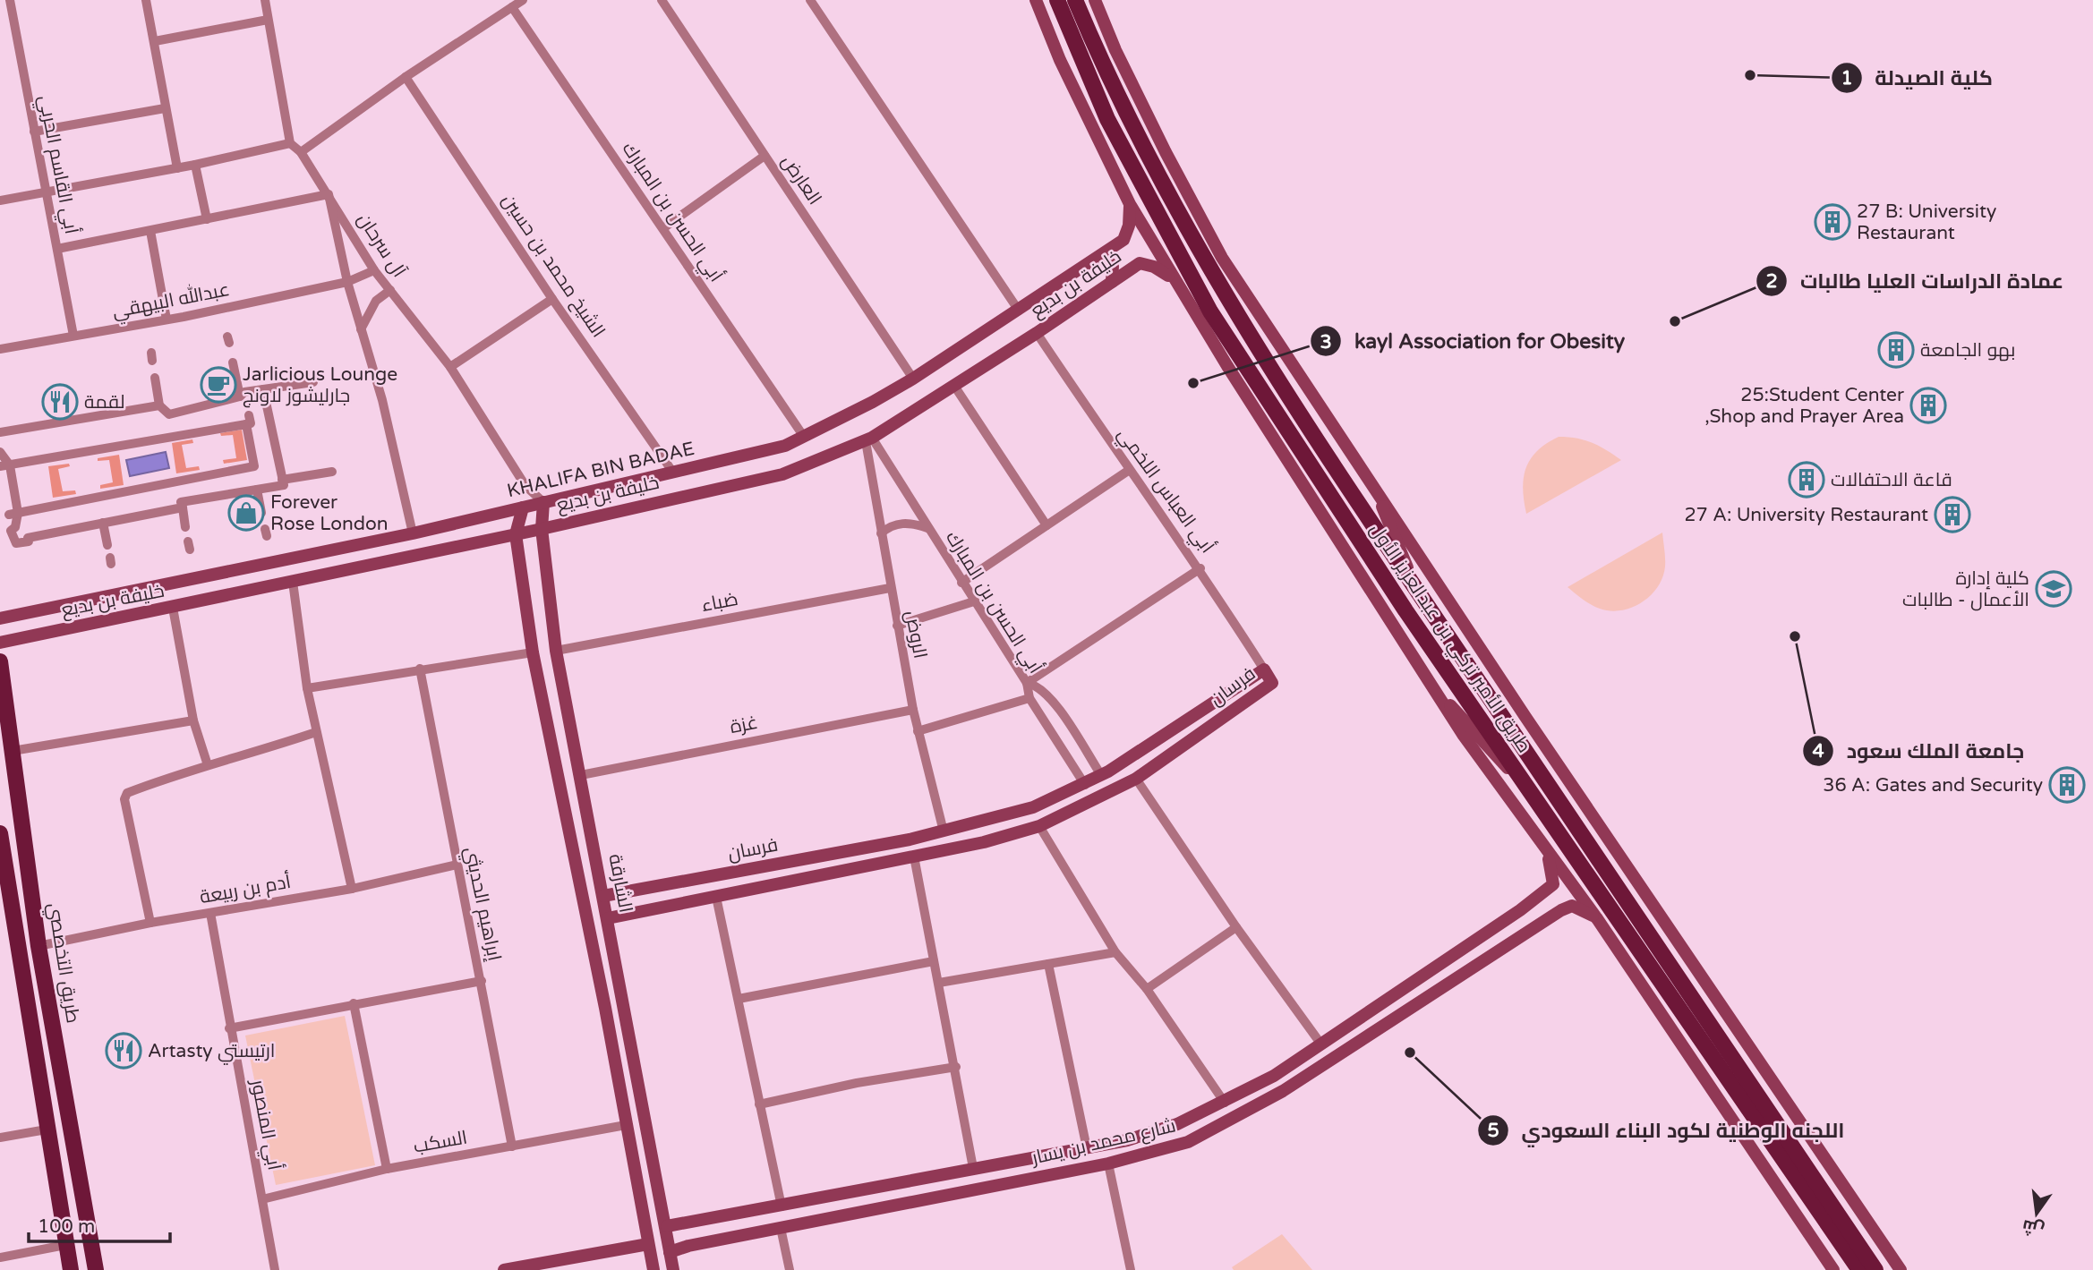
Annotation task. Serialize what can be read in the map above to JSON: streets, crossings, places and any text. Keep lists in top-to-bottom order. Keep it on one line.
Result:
{"streets":{"main road":["طريق الأمير تركي بن عبدالعزيز الأول","طريق التخصصي"],"street":["أبي القاسم الحربي","العارض","أبي الحسن بن المبارك","آل سرحان","الشيخ محمد بن حسين","خليفة بن بديع","عبدالله البيهقي","KHALIFA BIN BADAE","أبي العباس اللخمي","ضباء","الروض","فرسان","غزة","الشارقة","أدم بن ربيعة","إبراهيم الحديثي","أبي المنصور","السكب","شارع محمد بن يسار"]},"crossings":[["أبي القاسم الحربي","عبدالله البيهقي"],["العارض","KHALIFA BIN BADAE"],["أبي الحسن بن المبارك","خليفة بن بديع"],["أبي الحسن بن المبارك","KHALIFA BIN BADAE"],["أبي الحسن بن المبارك","الروض"],["أبي الحسن بن المبارك","فرسان"],["آل سرحان","عبدالله البيهقي"],["آل سرحان","KHALIFA BIN BADAE"],["آل سرحان","الشارقة"],["الشيخ محمد بن حسين","KHALIFA BIN BADAE"],["خليفة بن بديع","أبي العباس اللخمي"],["خليفة بن بديع","الروض"],["خليفة بن بديع","الشارقة"],["KHALIFA BIN BADAE","الشارقة"],["أبي العباس اللخمي","فرسان"],["ضباء","الروض"],["ضباء","الشارقة"],["الروض","فرسان"],["الروض","غزة"],["فرسان","الشارقة"],["غزة","الشارقة"],["الشارقة","شارع محمد بن يسار"],["أدم بن ربيعة","إبراهيم الحديثي"],["أدم بن ربيعة","طريق التخصصي"],["أدم بن ربيعة","أبي المنصور"],["إبراهيم الحديثي","السكب"],["أبي المنصور","السكب"]],"places":{"other":["كلية الصيدلة","عمادة الدراسات العليا طالبات","kayl Association for Obesity","جامعة الملك سعود","اللجنه الوطنية لكود البناء السعودي"],"building":["27 B: University Restaurant","بهو الجامعة","25:Student Center ,Shop and Prayer Area","قاعة الاحتفالات","27 A: University Restaurant","36 A: Gates and Security"],"cafe":["Jarlicious Lounge جارليشوز لاونج"],"restaurant":["لقمة","Artasty ارتيستي"],"shop":["Forever Rose London"],"school or university":["كلية إدارة الأعمال - طالبات"]},"scale_bar":"100 m","north":"bottom"}
